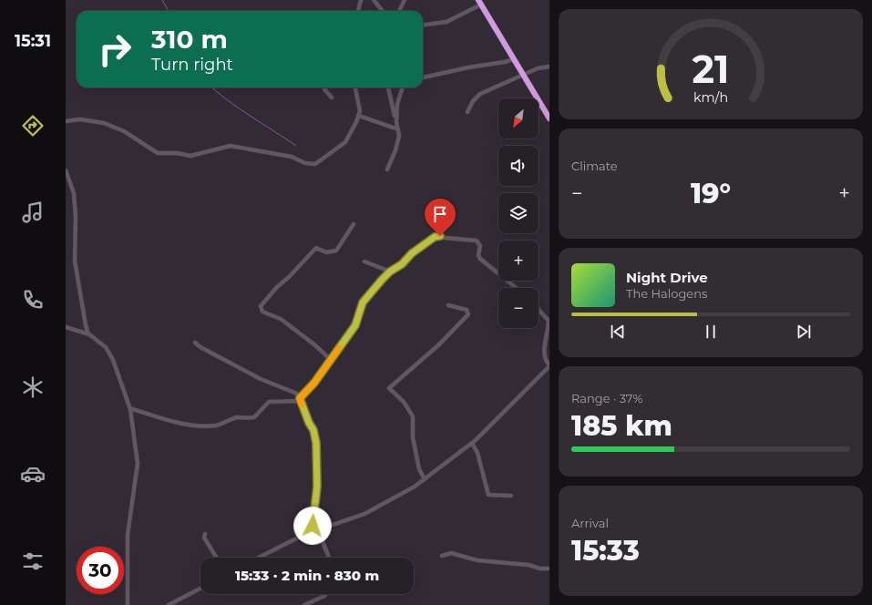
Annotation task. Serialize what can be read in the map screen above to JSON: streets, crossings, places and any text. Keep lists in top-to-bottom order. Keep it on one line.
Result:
{"north":"bottom left","page":{"tabs":"15:31","turn":["310 m","Turn right"],"map_buttons":["+","−"],"tile":["Climate",["Range · 37%","185 km"],["Arrival","15:33"]],"heat":["−","19°","+"],"song":["Night Drive","The Halogens"],"limit":"30","trip":"15:33 · 2 min · 830 m","gauge":["21","km/h"]}}
